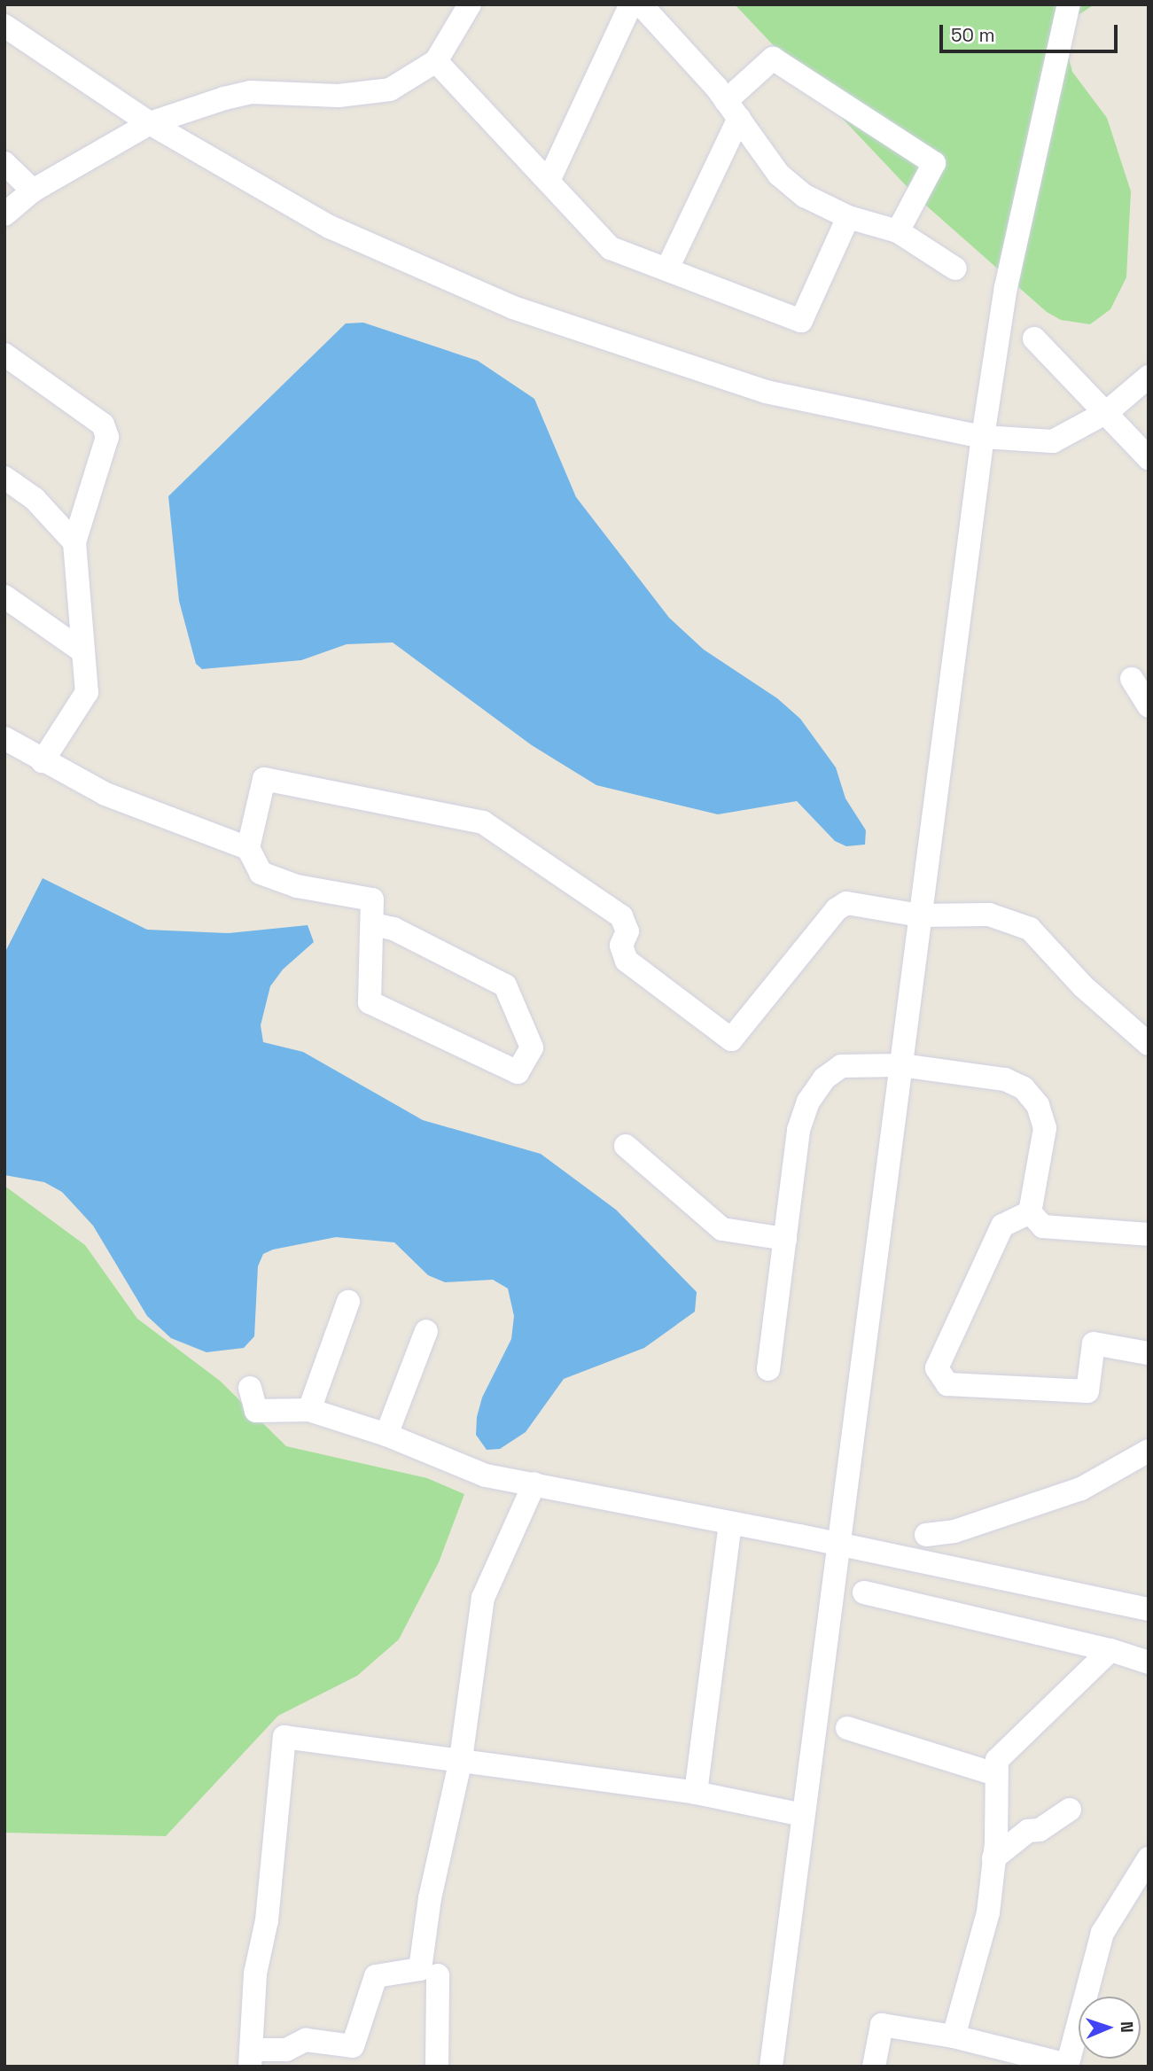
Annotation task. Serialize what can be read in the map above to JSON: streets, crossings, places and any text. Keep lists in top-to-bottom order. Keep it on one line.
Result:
{"scale_bar":"50 m","north":"right"}
